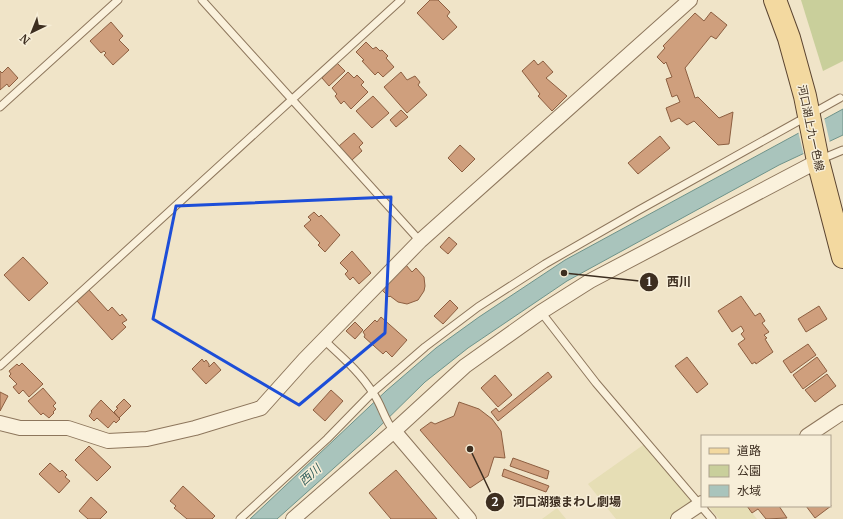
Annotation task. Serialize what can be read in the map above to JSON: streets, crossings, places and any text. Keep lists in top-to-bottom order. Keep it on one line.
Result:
{"streets":{"main road":["河口湖上九一色線"]},"water":["西川"],"places":["西川","河口湖猿まわし劇場"],"legend":["道路","公園","水域"],"north":"bottom left"}
